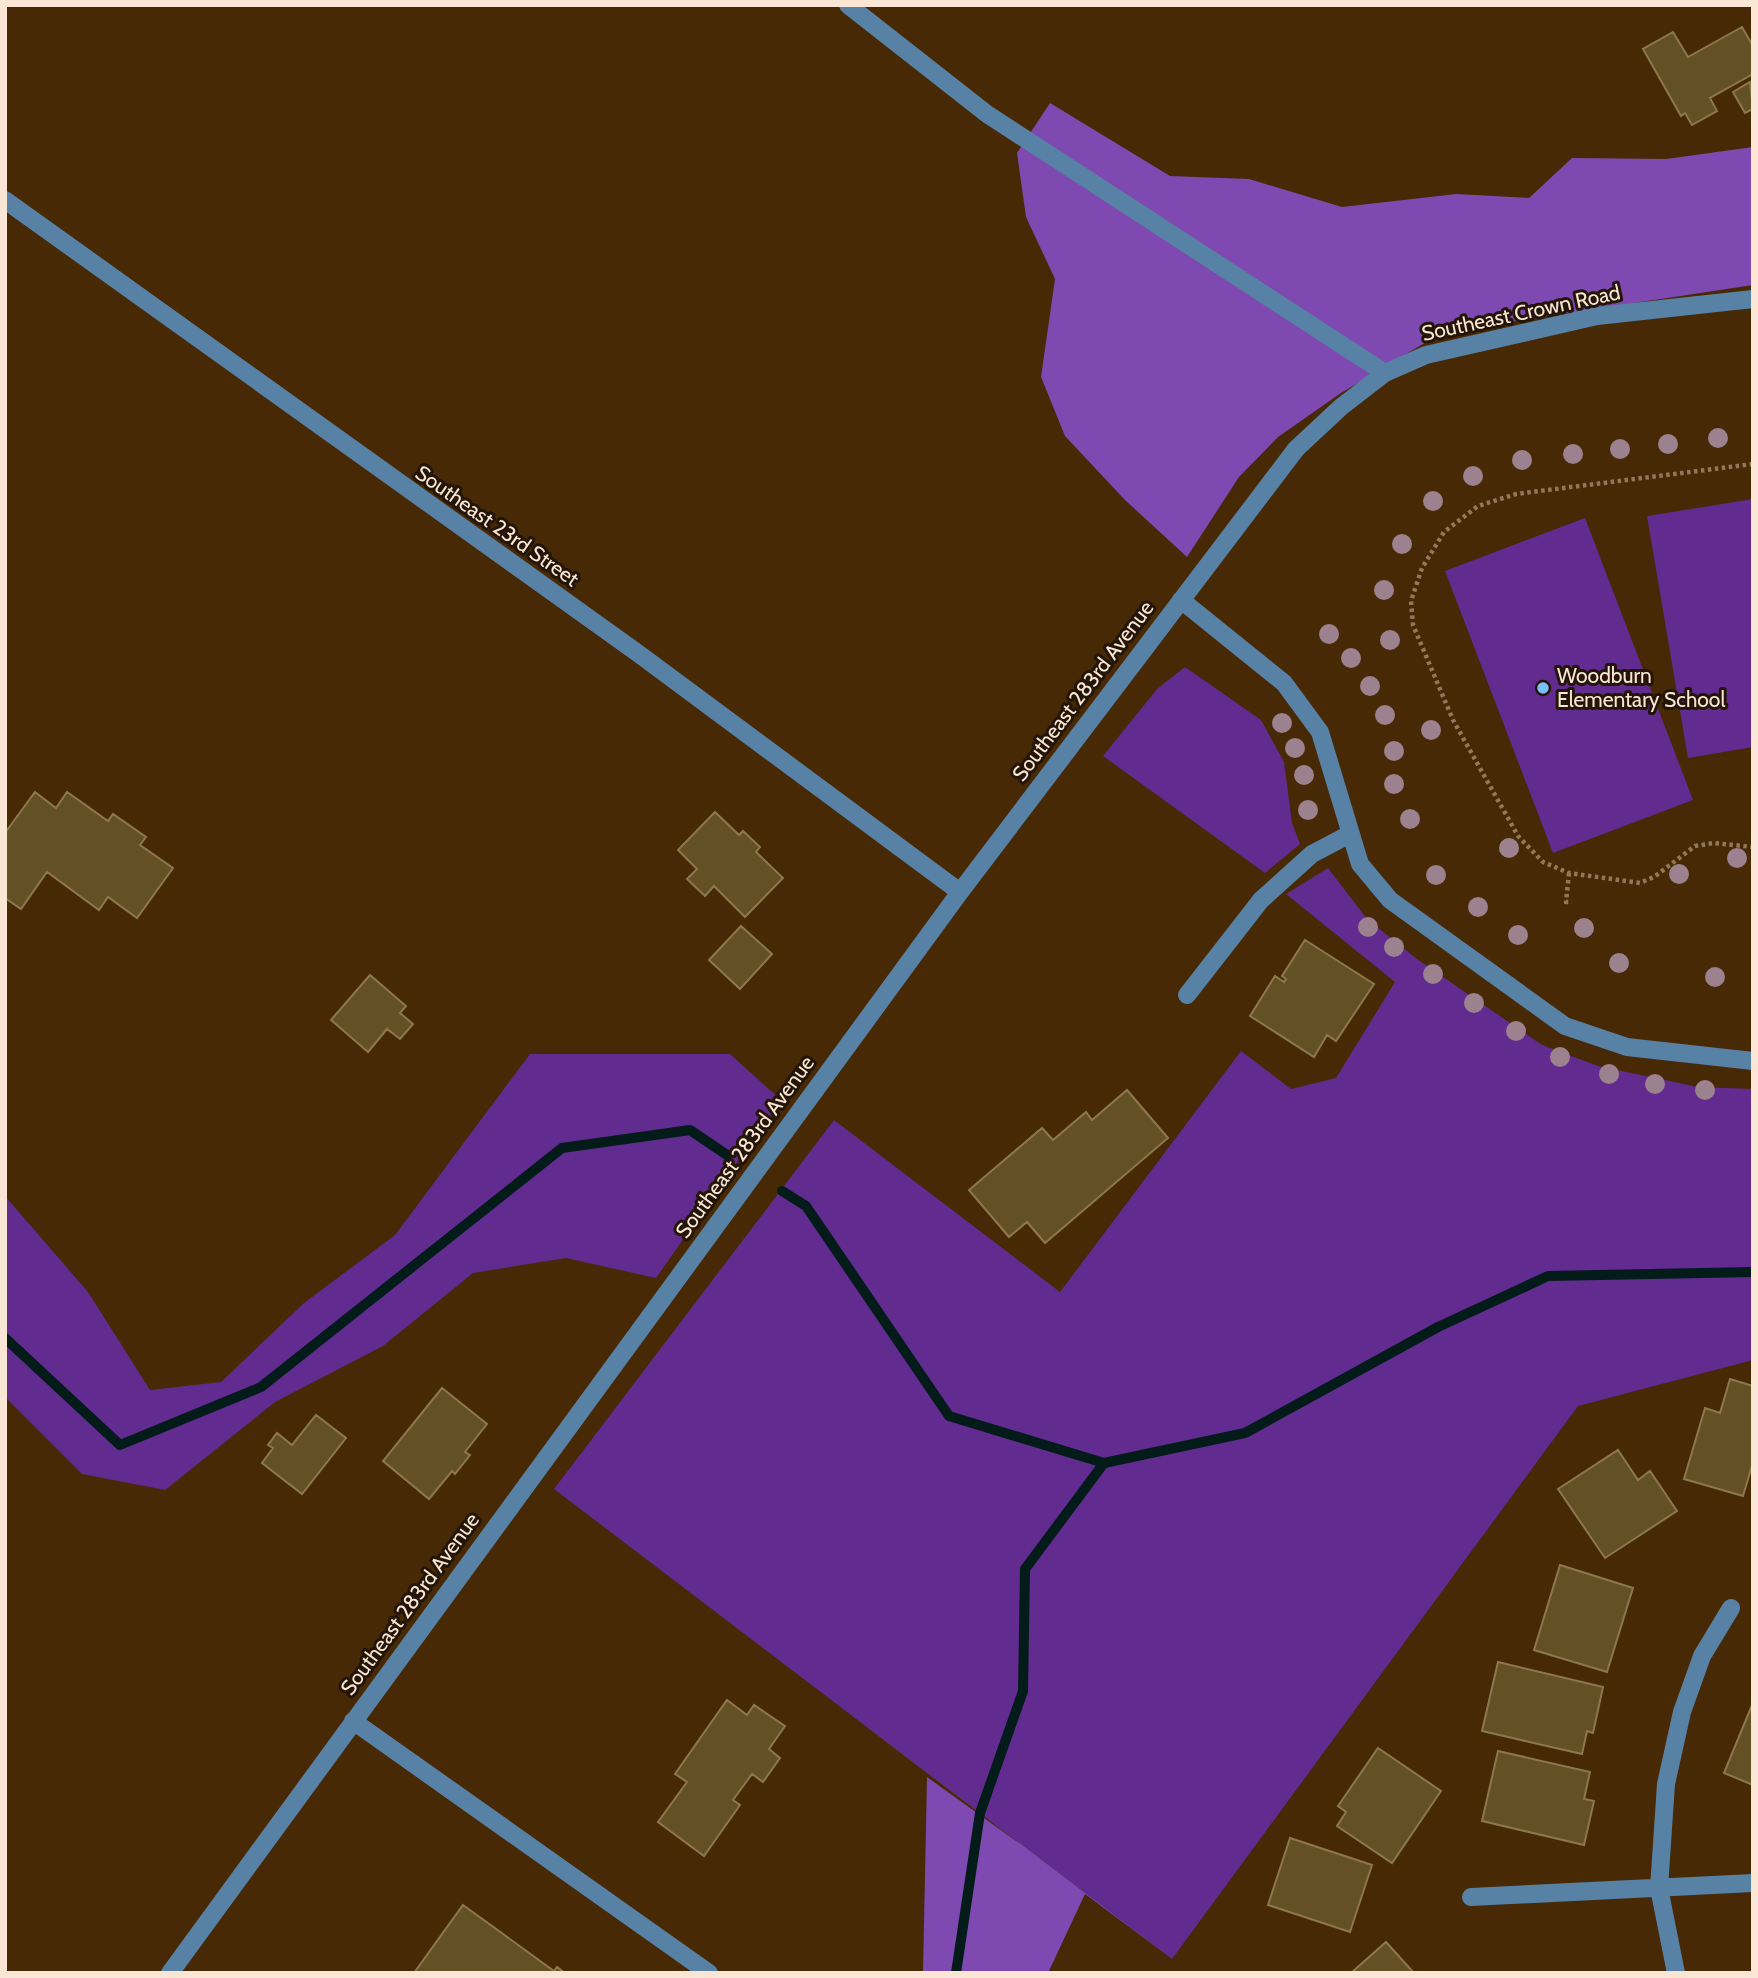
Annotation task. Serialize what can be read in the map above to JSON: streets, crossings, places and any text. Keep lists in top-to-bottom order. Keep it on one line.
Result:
{"streets":{"street":["Southeast Crown Road","Southeast 23rd Street","Southeast 283rd Avenue"]},"crossings":[["Southeast Crown Road","Southeast 283rd Avenue"],["Southeast 23rd Street","Southeast 283rd Avenue"]],"places":["Woodburn Elementary School"]}
